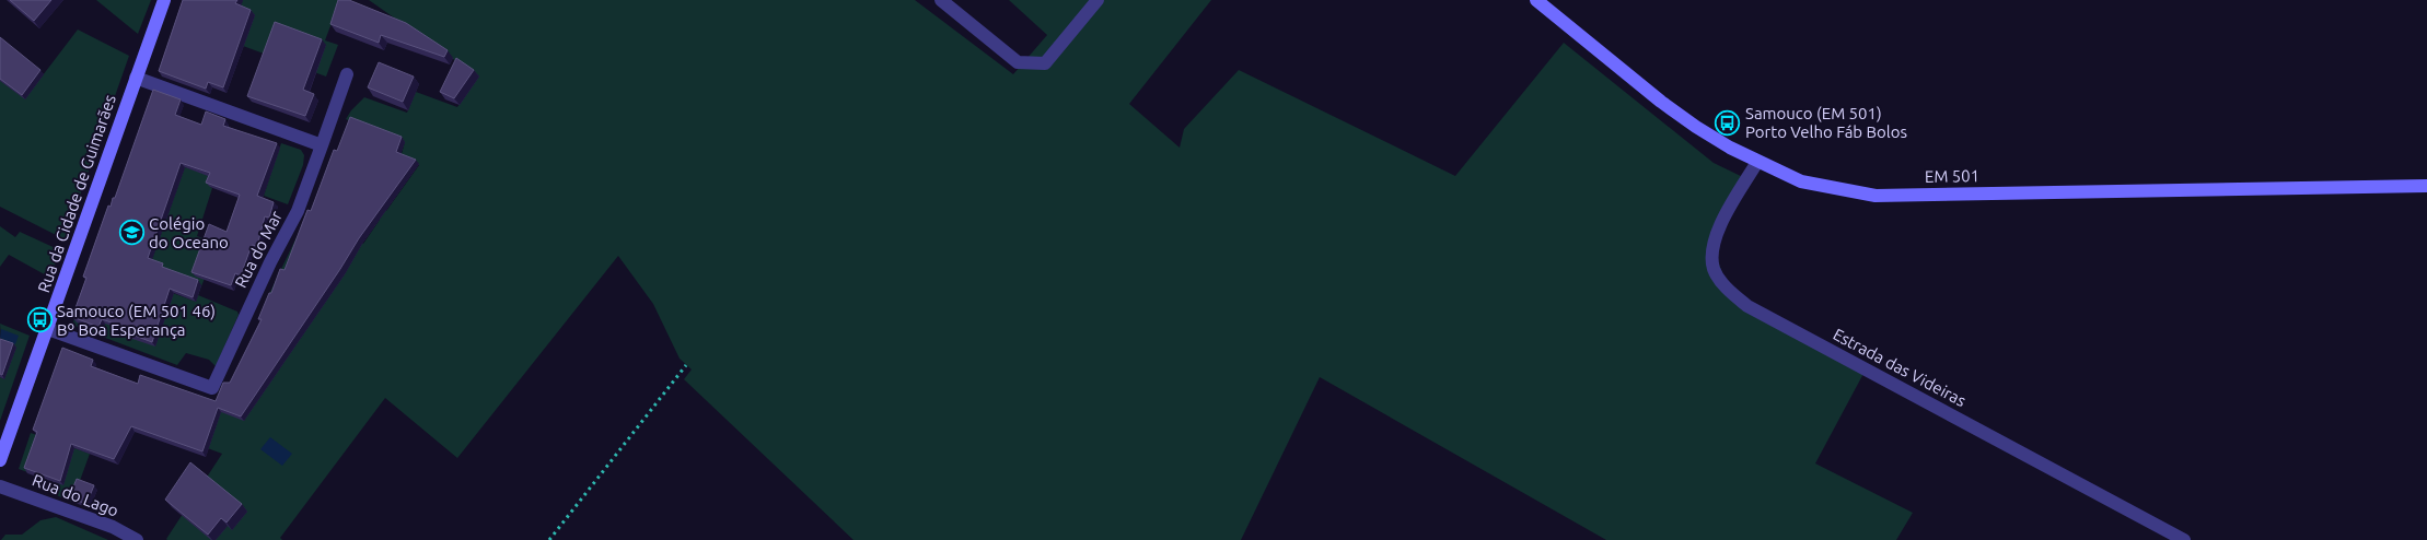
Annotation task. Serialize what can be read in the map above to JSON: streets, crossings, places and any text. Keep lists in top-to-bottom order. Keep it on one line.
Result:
{"streets":{"main road":["EM 501","Rua da Cidade de Guimarães"],"street":["Rua do Mar","Estrada das Videiras","Rua do Lago"]},"crossings":[["EM 501","Estrada das Videiras"],["Rua da Cidade de Guimarães","Rua do Mar"]],"places":{"bus stop":["Samouco (EM 501) Porto Velho Fáb Bolos","Samouco (EM 501 46) Bº Boa Esperança"],"school or university":["Colégio do Oceano"]}}
